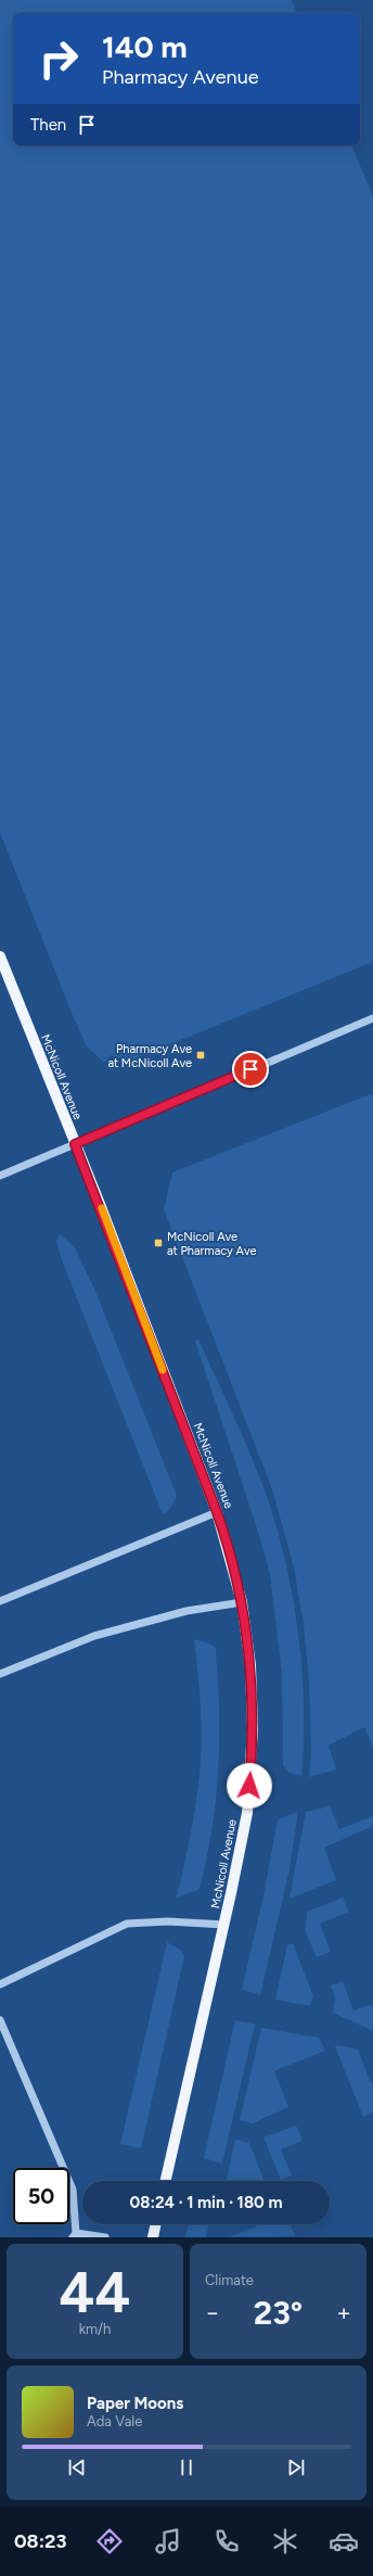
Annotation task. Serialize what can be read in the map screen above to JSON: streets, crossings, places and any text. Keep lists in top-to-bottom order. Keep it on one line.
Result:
{"streets":{"main road":["McNicoll Avenue"]},"places":{"transit":["Pharmacy Ave at McNicoll Ave","McNicoll Ave at Pharmacy Ave"]},"page":{"turn":["140 m","Pharmacy Avenue"],"then":"Then","limit":"50","trip":"08:24 · 1 min · 180 m","tile":[["44","km/h"],"Climate"],"heat":["−","23°","+"],"song":["Paper Moons","Ada Vale"],"tabs":"08:23"}}
